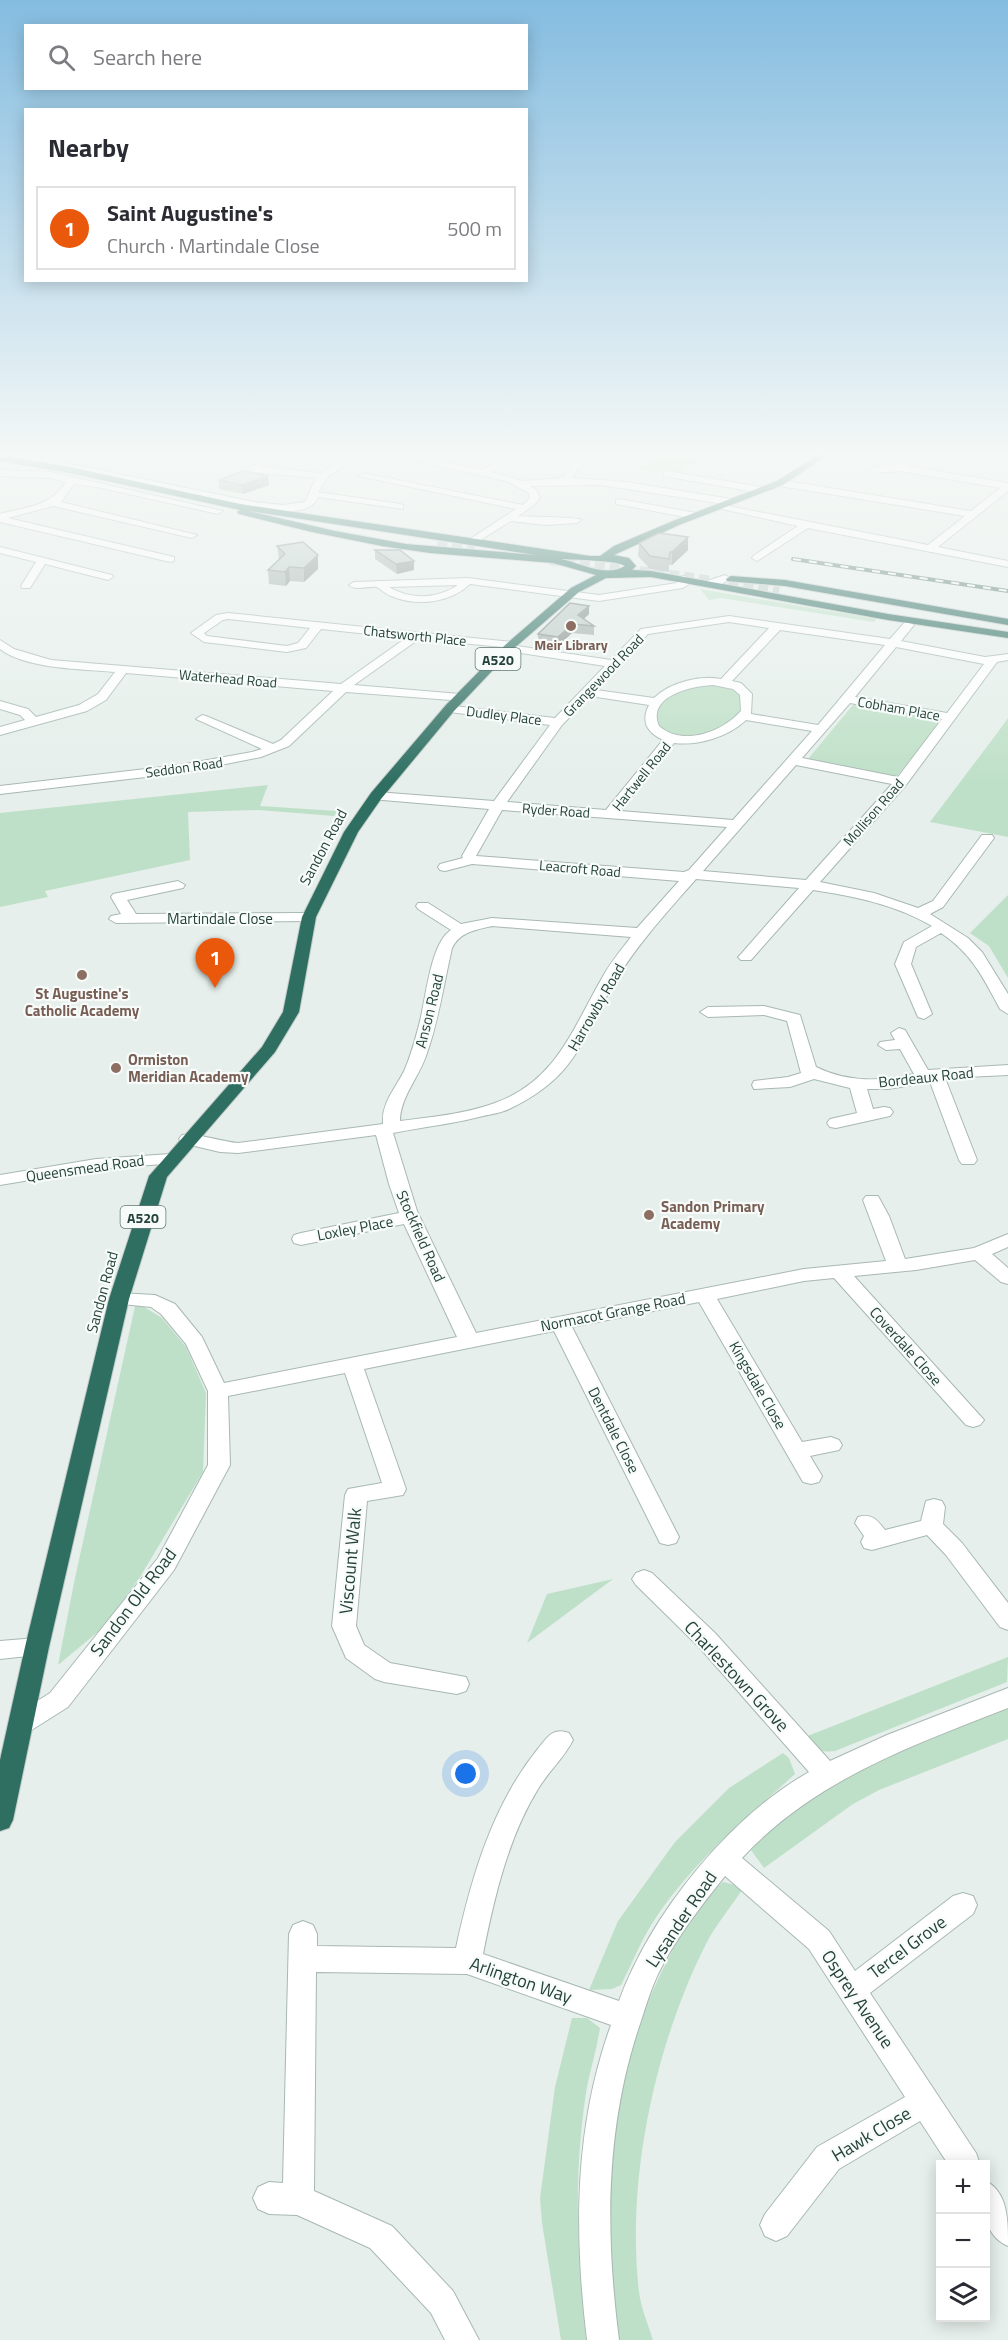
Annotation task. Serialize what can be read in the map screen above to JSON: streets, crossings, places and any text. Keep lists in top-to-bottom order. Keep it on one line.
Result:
{"streets":{"highway":["A520","Sandon Road"],"street":["Chatsworth Place","Grangewood Road","Waterhead Road","Cobham Place","Dudley Place","Seddon Road","Hartwell Road","Ryder Road","Mollison Road","Leacroft Road","Martindale Close","Harrowby Road","Anson Road","Bordeaux Road","Queensmead Road","Loxley Place","Stockfield Road","Normacot Grange Road","Coverdale Close","Kingsdale Close","Dentdale Close","Viscount Walk","Sandon Old Road","Charlestown Grove","Lysander Road","Tercel Grove","Arlington Way","Osprey Avenue","Hawk Close"]},"crossings":[["Chatsworth Place","Grangewood Road"],["Chatsworth Place","Seddon Road"],["Chatsworth Place","Sandon Road"],["Grangewood Road","Dudley Place"],["Grangewood Road","Ryder Road"],["Grangewood Road","Harrowby Road"],["Waterhead Road","Dudley Place"],["Waterhead Road","Seddon Road"],["Waterhead Road","Sandon Road"],["Cobham Place","Mollison Road"],["Cobham Place","Harrowby Road"],["Dudley Place","Sandon Road"],["Hartwell Road","Ryder Road"],["Ryder Road","Sandon Road"],["Ryder Road","Harrowby Road"],["Sandon Road","Martindale Close"],["Sandon Road","Harrowby Road"],["Sandon Road","Queensmead Road"],["Sandon Road","Sandon Old Road"],["Leacroft Road","Harrowby Road"],["Harrowby Road","Anson Road"],["Harrowby Road","Stockfield Road"],["Anson Road","Stockfield Road"],["Loxley Place","Stockfield Road"],["Stockfield Road","Normacot Grange Road"],["Normacot Grange Road","Coverdale Close"],["Normacot Grange Road","Kingsdale Close"],["Normacot Grange Road","Dentdale Close"],["Normacot Grange Road","Viscount Walk"],["Normacot Grange Road","Sandon Old Road"],["Charlestown Grove","Lysander Road"],["Lysander Road","Arlington Way"],["Lysander Road","Osprey Avenue"],["Tercel Grove","Osprey Avenue"],["Osprey Avenue","Hawk Close"]],"places":["Meir Library","St Augustine's Catholic Academy","Ormiston Meridian Academy","Sandon Primary Academy"],"page":{"search":"Search here","heading":"Nearby","list":[{"mark":"1","name":"Saint Augustine's","note":"Church · Martindale Close","value":"500 m"}],"pins":"1","map_buttons":["+","−"]}}
